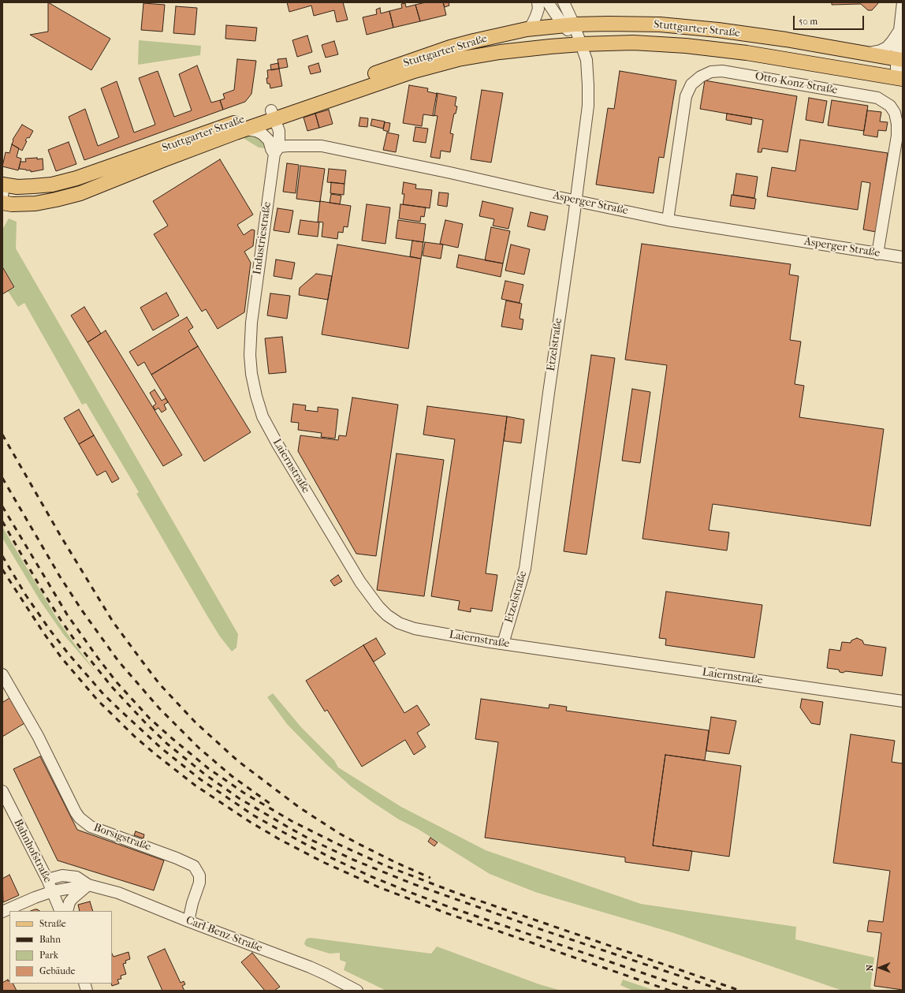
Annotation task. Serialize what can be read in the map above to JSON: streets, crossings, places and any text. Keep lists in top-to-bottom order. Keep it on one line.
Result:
{"streets":{"main road":["Stuttgarter Straße"],"street":["Otto-Konz-Straße","Asperger Straße","Industriestraße","Etzelstraße","Laiernstraße","Borsigstraße","Bahnhofstraße","Carl-Benz-Straße"]},"crossings":[["Stuttgarter Straße","Industriestraße"],["Stuttgarter Straße","Etzelstraße"],["Otto-Konz-Straße","Asperger Straße"],["Asperger Straße","Industriestraße"],["Asperger Straße","Etzelstraße"],["Industriestraße","Laiernstraße"],["Etzelstraße","Laiernstraße"],["Borsigstraße","Carl-Benz-Straße"],["Bahnhofstraße","Carl-Benz-Straße"]],"legend":["Straße","Bahn","Park","Gebäude"],"scale_bar":"50 m","north":"left"}
